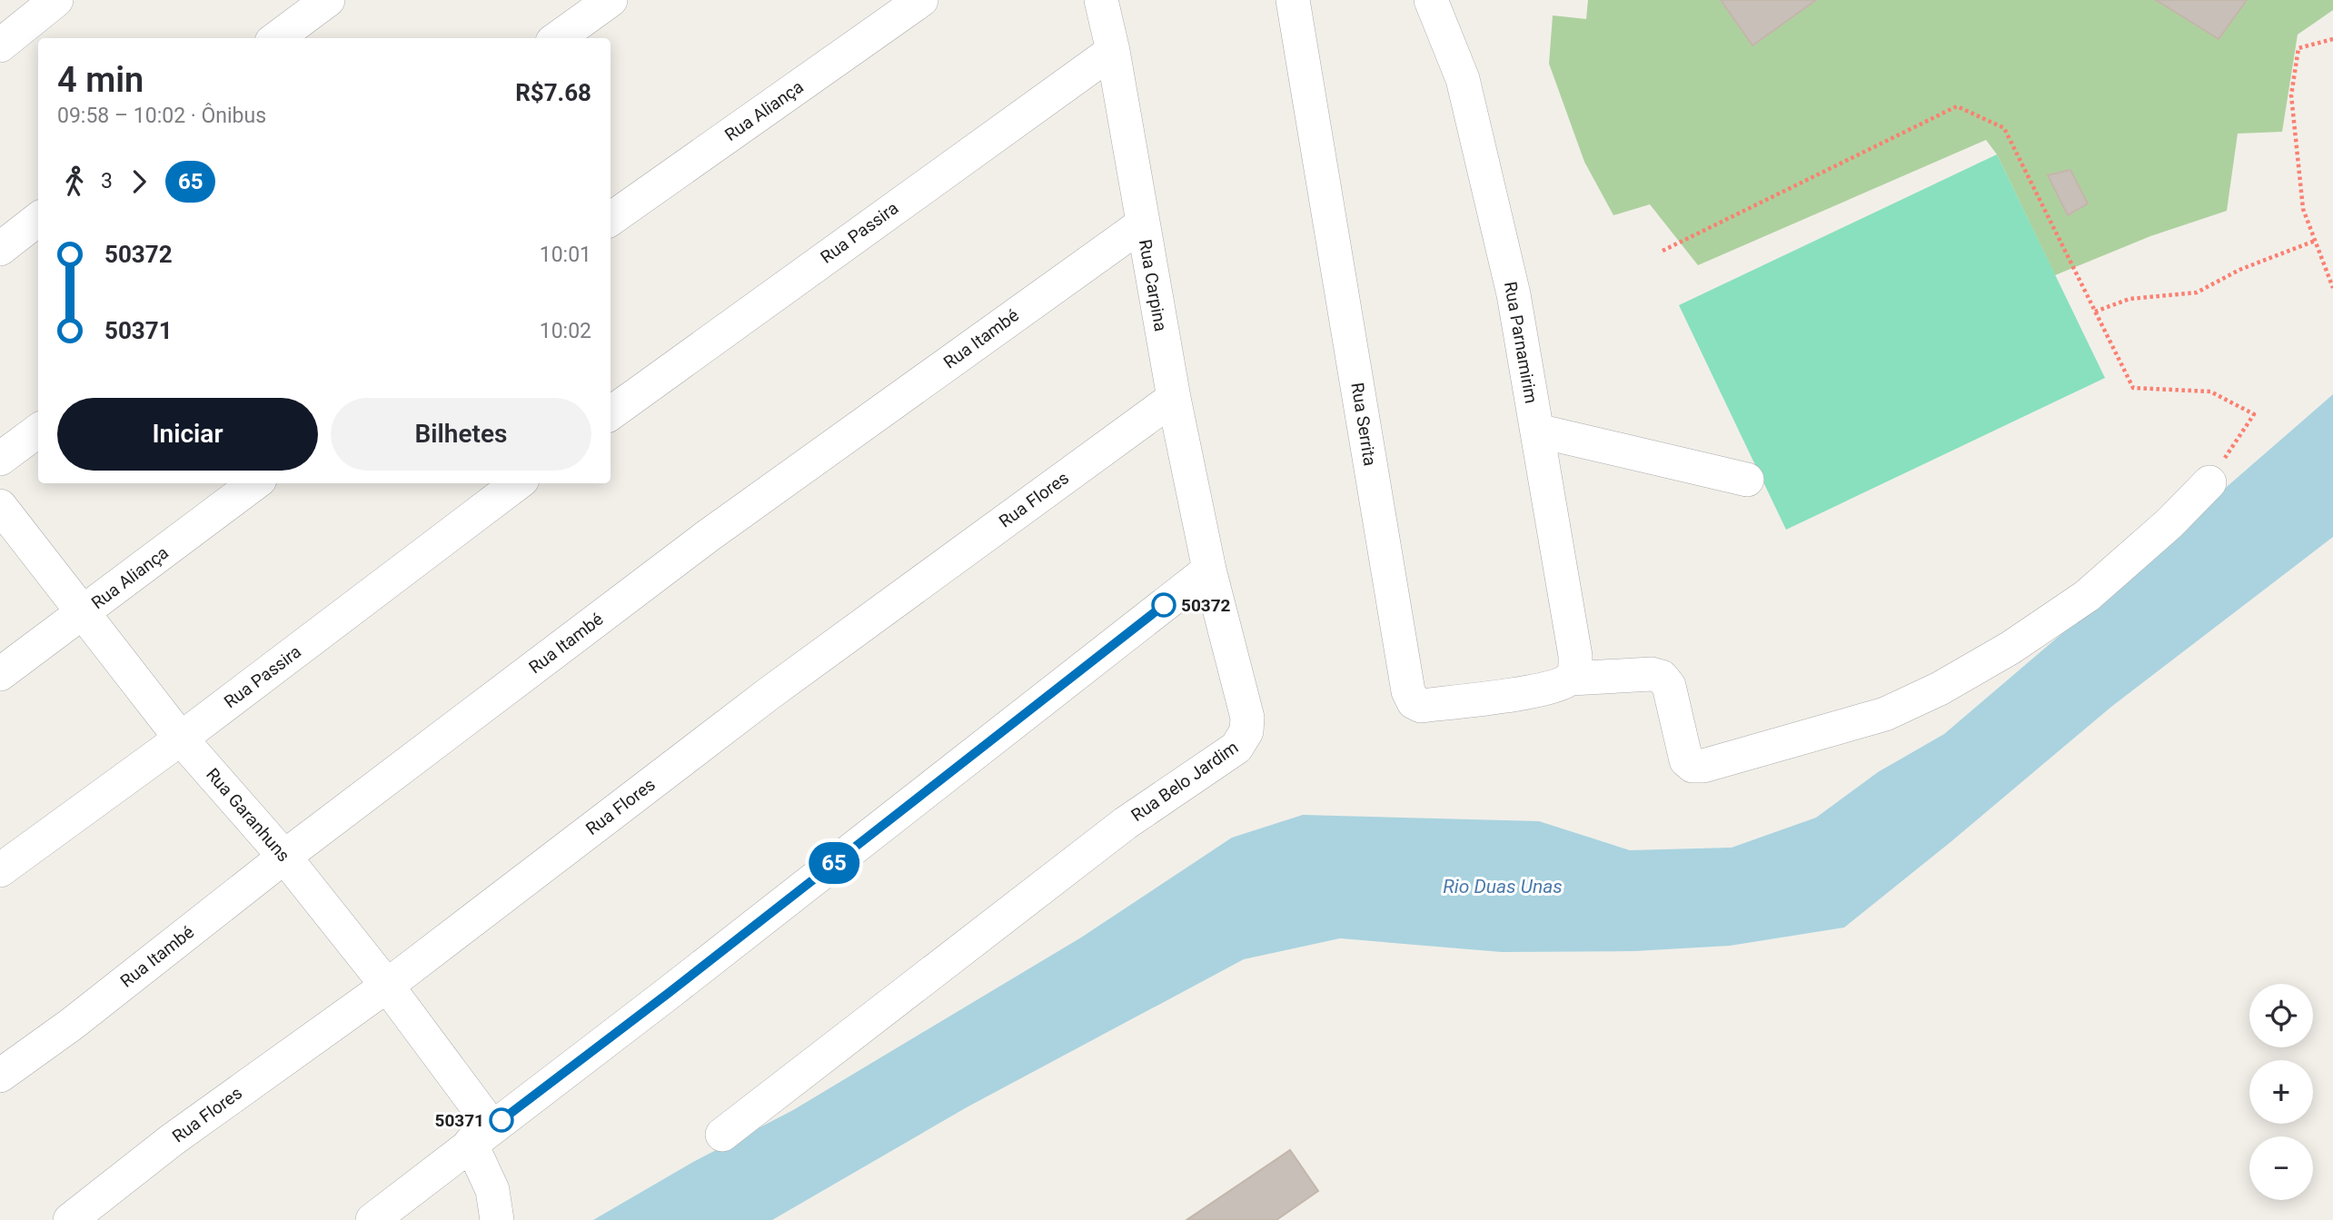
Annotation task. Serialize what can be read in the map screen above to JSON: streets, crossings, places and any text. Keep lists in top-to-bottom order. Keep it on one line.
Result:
{"streets":{"street":["Rua Aliança","Rua Passira","Rua Carpina","Rua Itambé","Rua Parnamirim","Rua Serrita","Rua Flores","Rua Belo Jardim","Rua Garanhuns"]},"crossings":[["Rua Aliança","Rua Garanhuns"],["Rua Passira","Rua Carpina"],["Rua Passira","Rua Garanhuns"],["Rua Carpina","Rua Itambé"],["Rua Carpina","Rua Flores"],["Rua Carpina","Rua Belo Jardim"],["Rua Itambé","Rua Garanhuns"],["Rua Parnamirim","Rua Serrita"],["Rua Flores","Rua Garanhuns"]],"water":["Rio Duas Unas"],"places":["50372","50371"],"lines":["bus line 65"],"page":{"on_map":"65","heading":["4 min","09:58 – 10:02 · Ônibus","R$7.68"],"legs":["3","65"],"list":[{"name":"50372","value":"10:01"},{"name":"50371","value":"10:02"}],"buttons":["Iniciar","Bilhetes"],"map_buttons":["+","−"]}}
